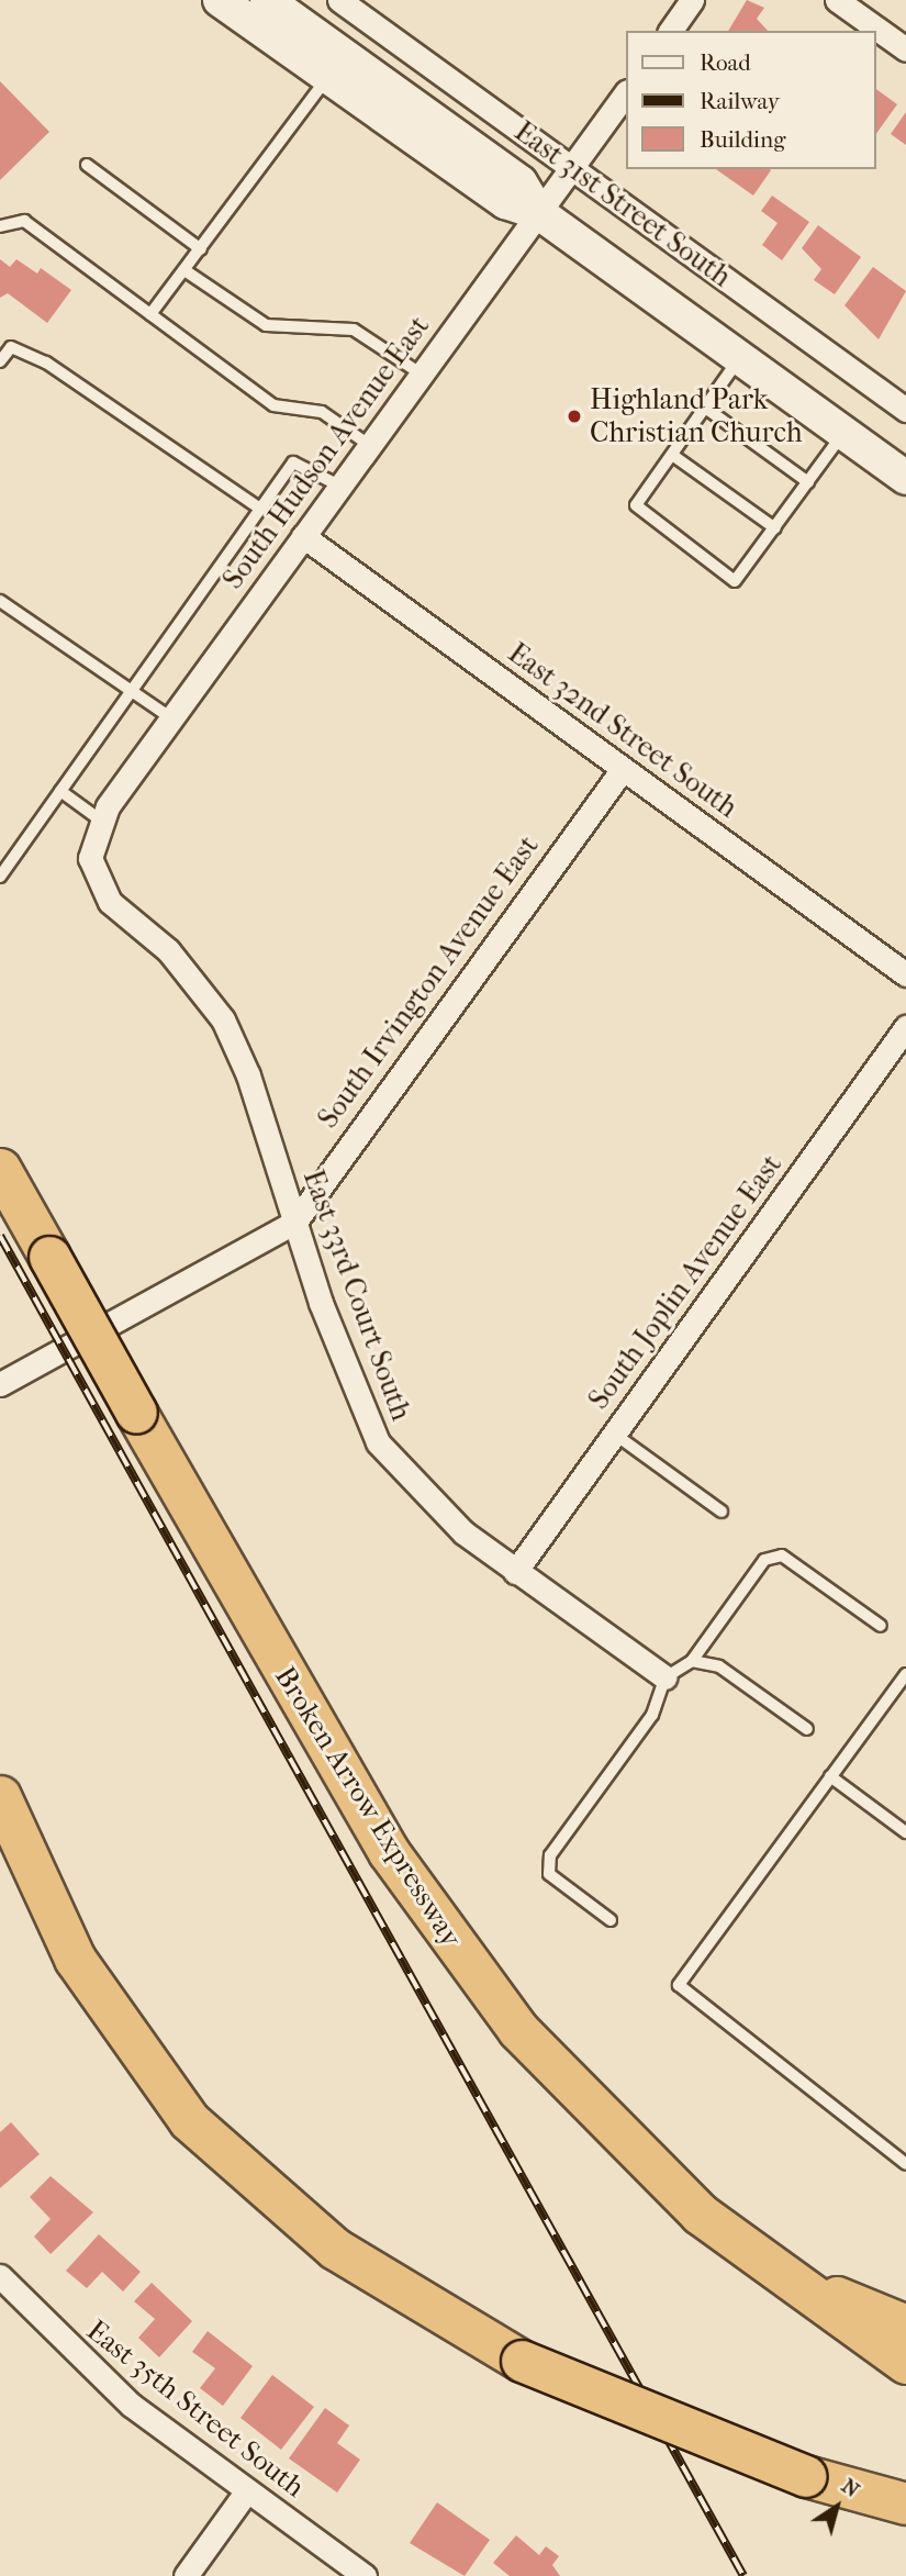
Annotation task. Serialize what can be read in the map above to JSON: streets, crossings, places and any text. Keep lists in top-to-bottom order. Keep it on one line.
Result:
{"streets":{"highway":["Broken Arrow Expressway"],"main road":["East 31st Street South"],"street":["South Hudson Avenue East","East 32nd Street South","South Irvington Avenue East","South Joplin Avenue East","East 33rd Court South","East 35th Street South"]},"crossings":[["East 31st Street South","South Hudson Avenue East"],["South Hudson Avenue East","East 32nd Street South"],["South Hudson Avenue East","East 33rd Court South"],["East 32nd Street South","South Irvington Avenue East"],["South Irvington Avenue East","East 33rd Court South"],["South Joplin Avenue East","East 33rd Court South"]],"places":["Highland Park Christian Church"],"legend":["Road","Railway","Building"],"north":"top right"}
